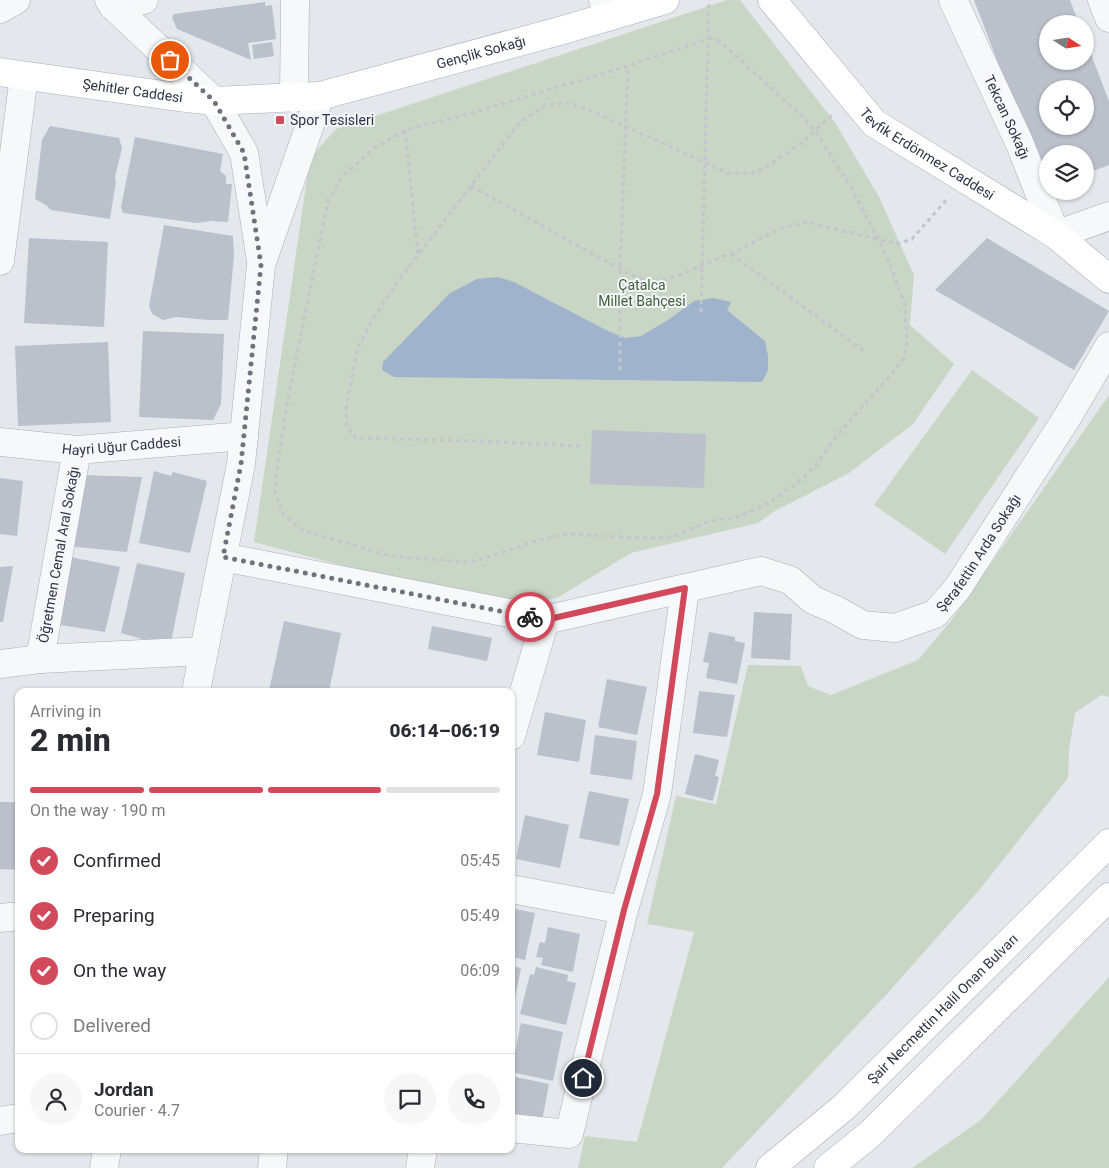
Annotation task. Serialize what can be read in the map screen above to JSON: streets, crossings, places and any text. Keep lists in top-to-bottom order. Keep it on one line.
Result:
{"streets":{"main road":["Gençlik Sokağı","Şehitler Caddesi","Tevfik Erdönmez Caddesi","Şair Necmettin Halil Onan Bulvarı"],"street":["Tekcan Sokağı","Hayri Uğur Caddesi","Şerafettin Arda Sokağı","Öğretmen Cemal Aral Sokağı"]},"crossings":[["Gençlik Sokağı","Şehitler Caddesi"],["Tekcan Sokağı","Tevfik Erdönmez Caddesi"],["Hayri Uğur Caddesi","Öğretmen Cemal Aral Sokağı"]],"parks":["Çatalca Millet Bahçesi"],"places":{"transit":["Spor Tesisleri"]},"north":"right","page":{"heading":["2 min","Arriving in","06:14–06:19"],"panel":["Jordan","Courier · 4.7"],"bar":"On the way · 190 m","list":[["Confirmed","05:45"],["Preparing","05:49"],["On the way","06:09"],"Delivered"]}}
